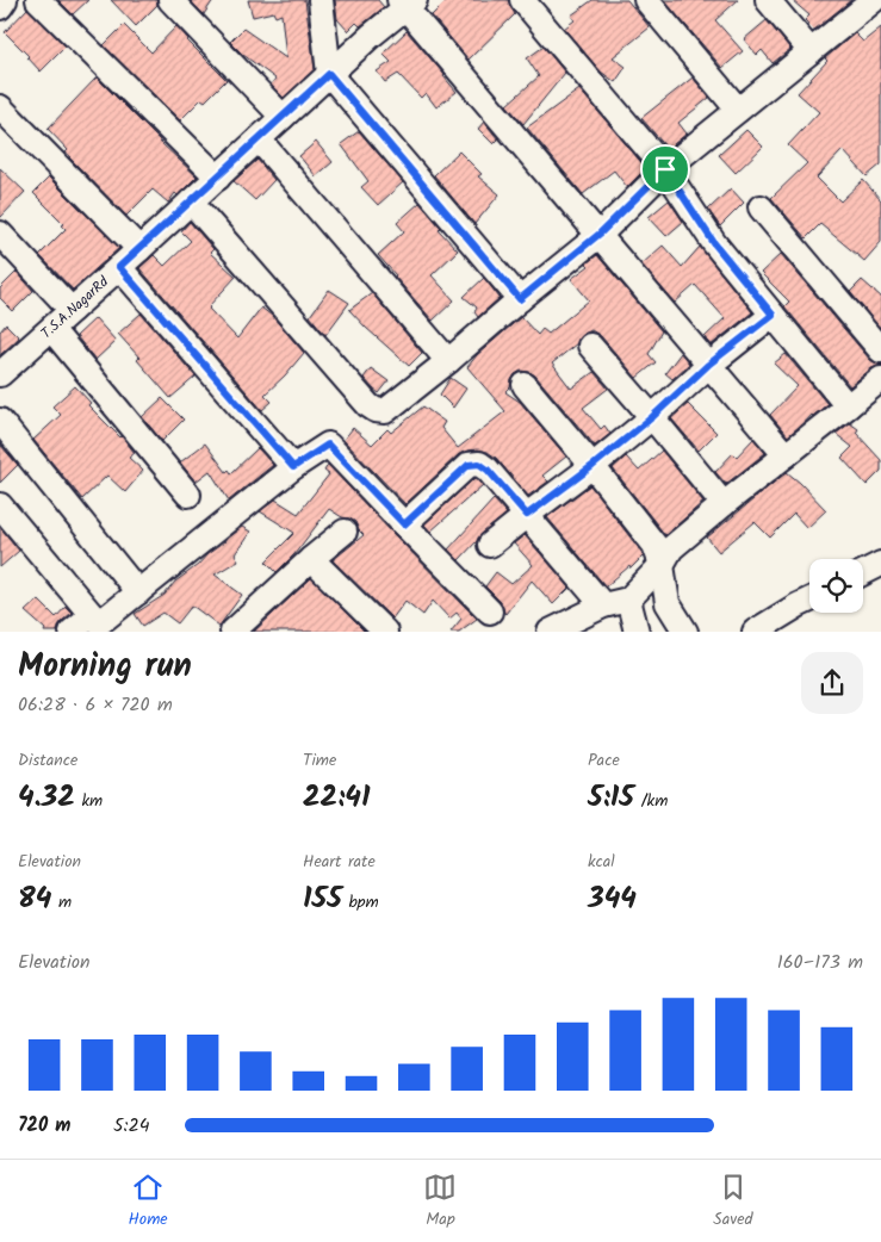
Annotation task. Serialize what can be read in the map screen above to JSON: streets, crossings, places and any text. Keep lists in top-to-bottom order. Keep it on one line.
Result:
{"streets":{"street":["T.S.A.NagarRd"]},"page":{"heading":["Morning run","06:28 · 6 × 720 m"],"stats":[["Distance","4.32 km"],["Time","22:41"],["Pace","5:15 /km"],["Elevation","84 m"],["Heart rate","155 bpm"],["kcal","344"]],"chart":["Elevation","160–173 m"],"list":[{"name":"720 m","note":"5:24"}],"tabs":["Home","Map","Saved"]}}
